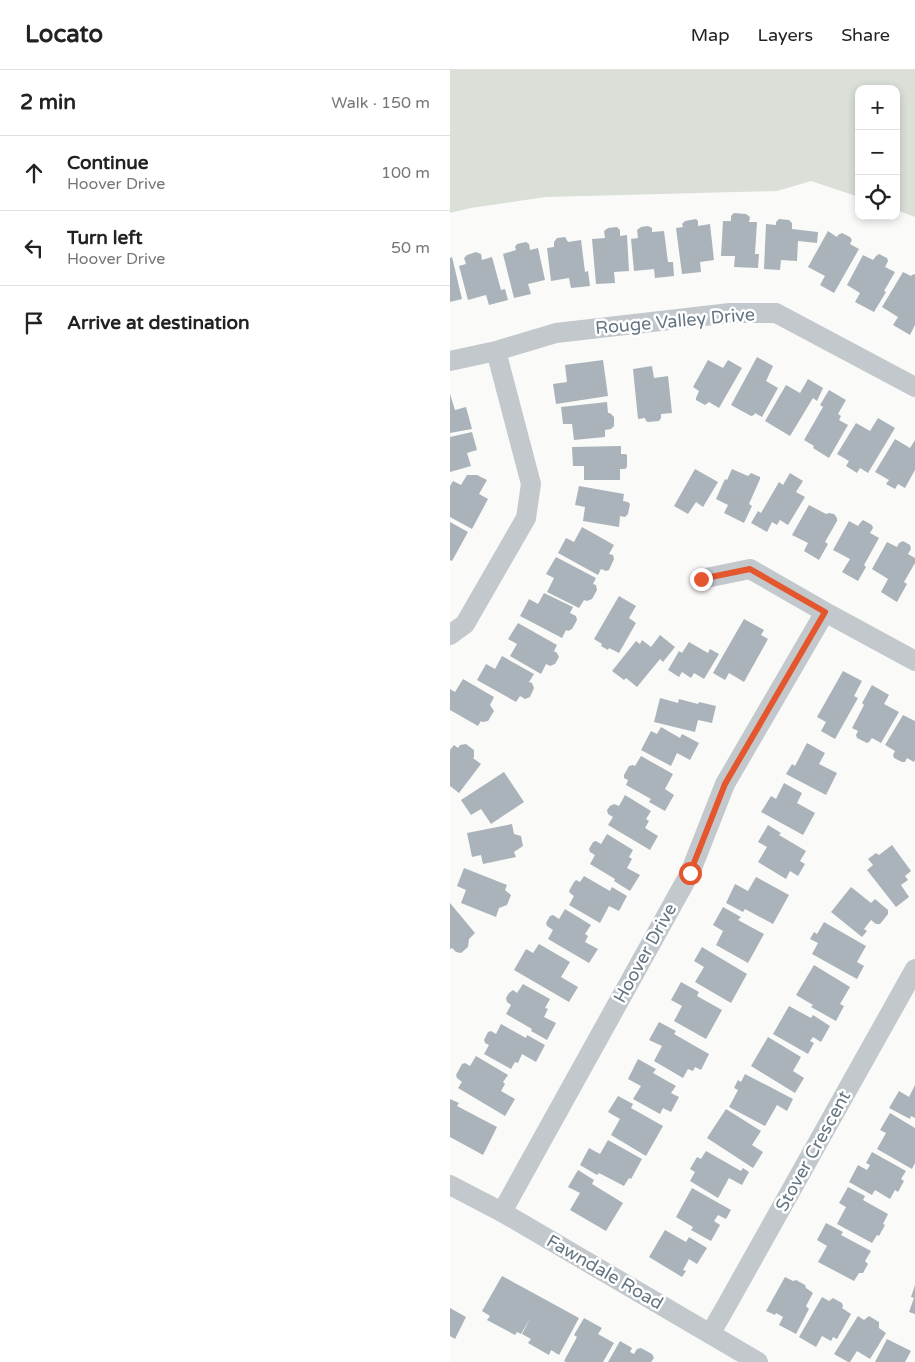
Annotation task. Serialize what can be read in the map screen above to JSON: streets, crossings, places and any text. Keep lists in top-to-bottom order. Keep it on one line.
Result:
{"streets":{"street":["Rouge Valley Drive","Hoover Drive","Stover Crescent","Fawndale Road"]},"crossings":[["Hoover Drive","Fawndale Road"],["Stover Crescent","Fawndale Road"]],"page":{"header":"Locato","nav":["Map","Layers","Share"],"heading":["2 min","Walk · 150 m"],"map_buttons":["+","−"],"list":[["Continue","Hoover Drive","100 m"],["Turn left","Hoover Drive","50 m"],"Arrive at destination"]}}
